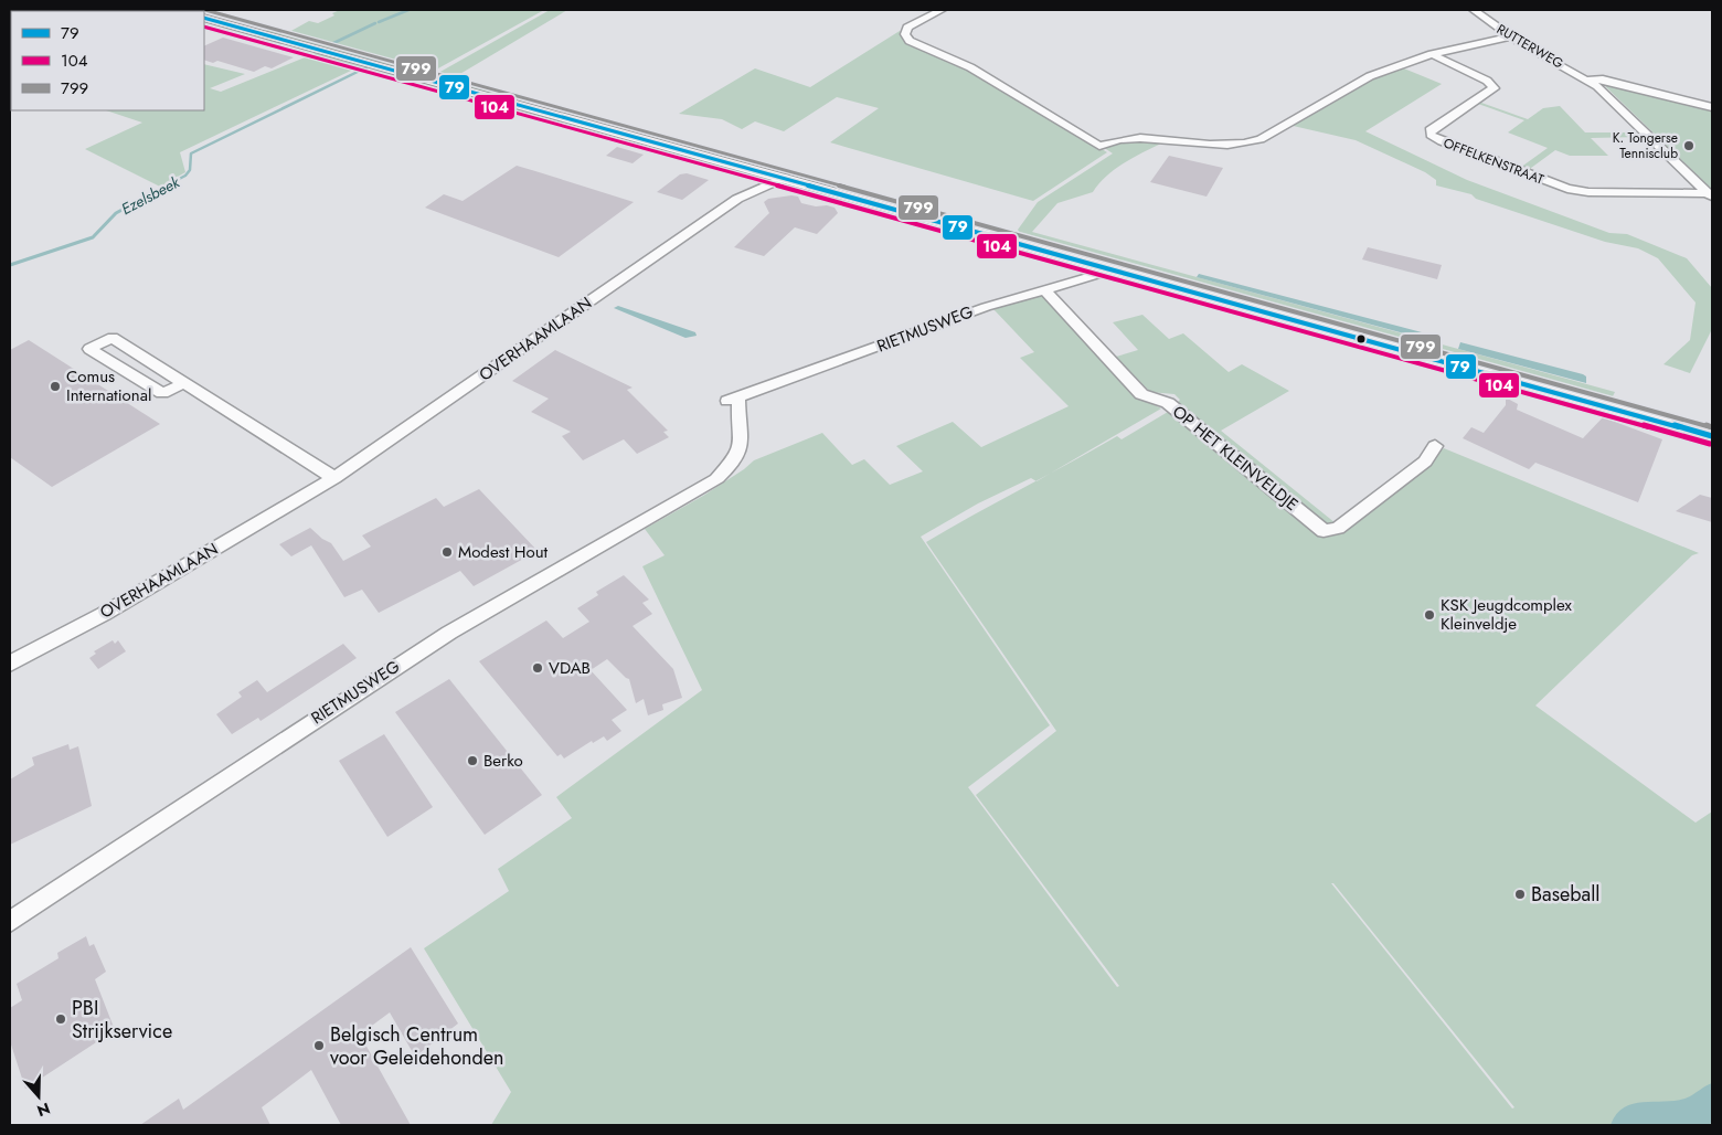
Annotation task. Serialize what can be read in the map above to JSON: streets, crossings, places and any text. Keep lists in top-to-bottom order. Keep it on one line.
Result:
{"streets":{"street":["RUTTERWEG","OFFELKENSTRAAT","RIETMUSWEG","OVERHAAMLAAN","OP HET KLEINVELDJE"]},"crossings":[["RUTTERWEG","OFFELKENSTRAAT"],["RIETMUSWEG","OP HET KLEINVELDJE"]],"water":["Ezelsbeek"],"places":["K. Tongerse Tennisclub","Comus International","Modest Hout","KSK Jeugdcomplex Kleinveldje","VDAB","Berko","Baseball","PBI Strijkservice","Belgisch Centrum voor Geleidehonden"],"lines":["transit line 799","transit line 79","transit line 104"],"legend":["79","104","799"],"north":"bottom"}
